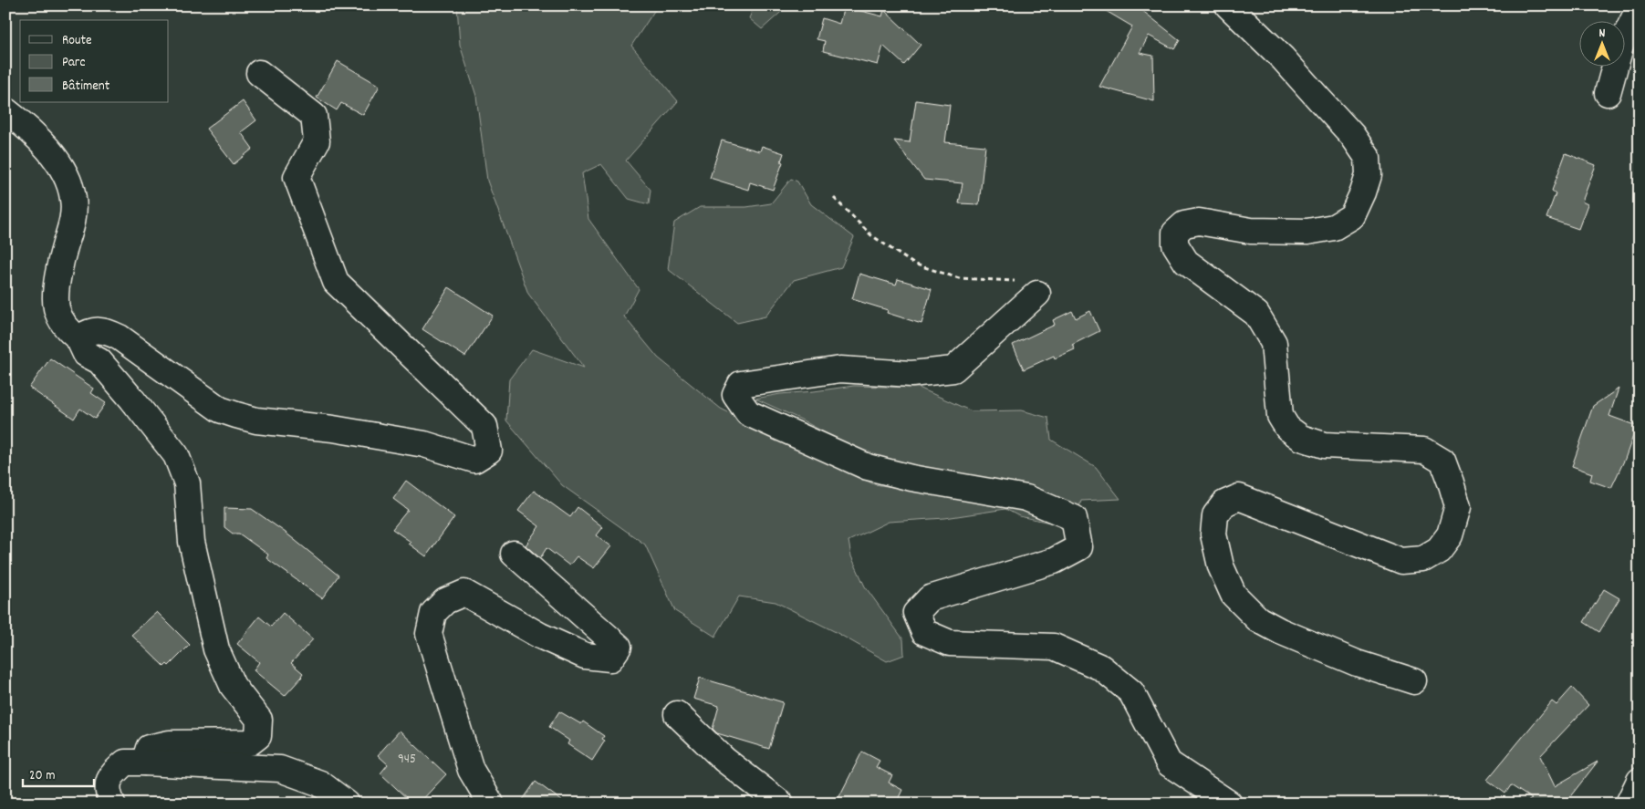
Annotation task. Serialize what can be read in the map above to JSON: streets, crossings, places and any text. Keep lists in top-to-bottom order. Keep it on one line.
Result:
{"house_numbers":["945"],"legend":["Route","Parc","Bâtiment"],"scale_bar":"20 m","north":"top"}
